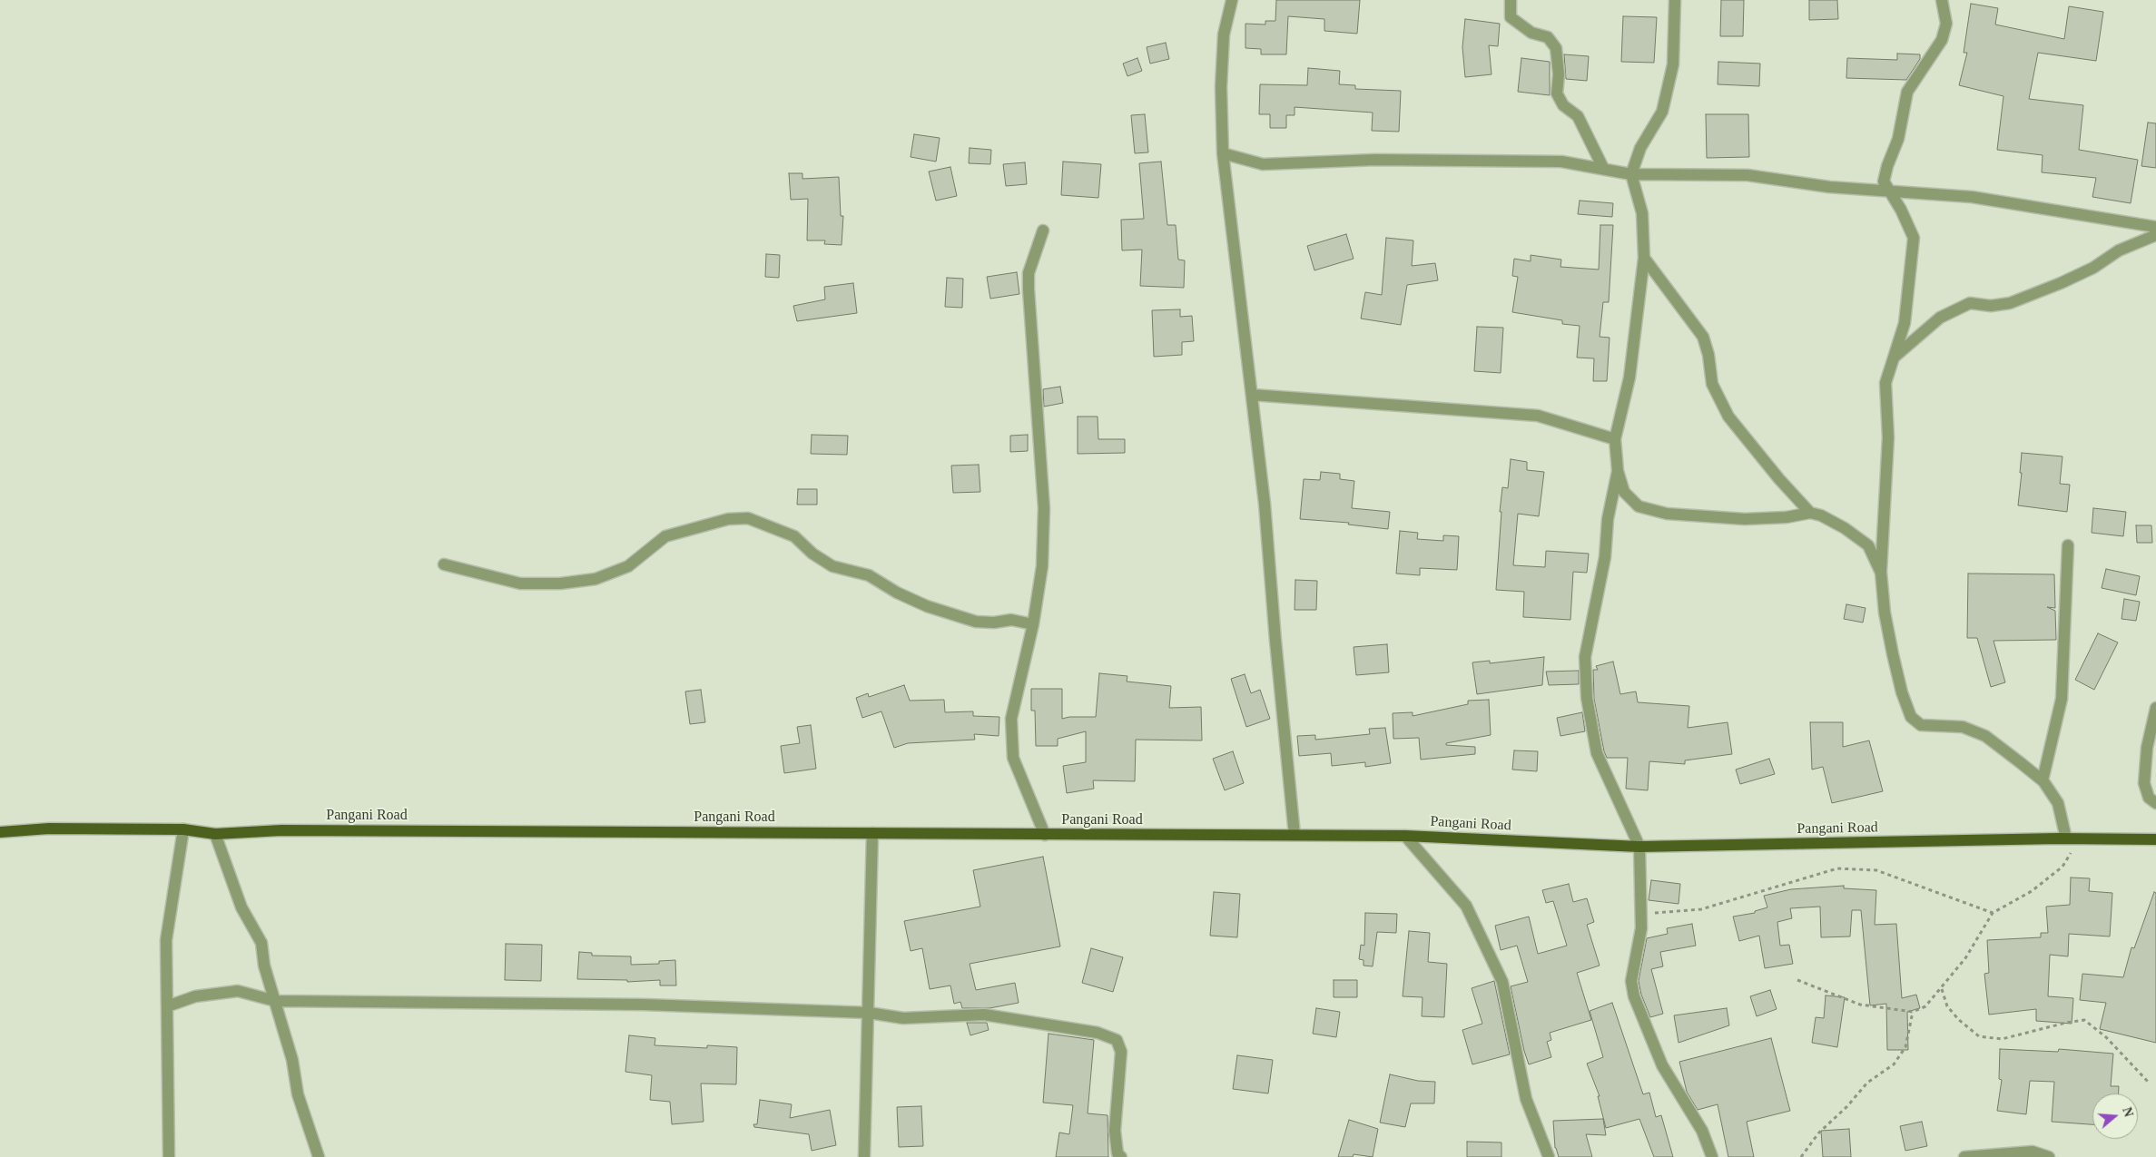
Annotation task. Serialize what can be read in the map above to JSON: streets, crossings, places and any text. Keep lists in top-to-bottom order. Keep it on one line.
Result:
{"streets":{"main road":["Pangani Road"]},"north":"right"}
